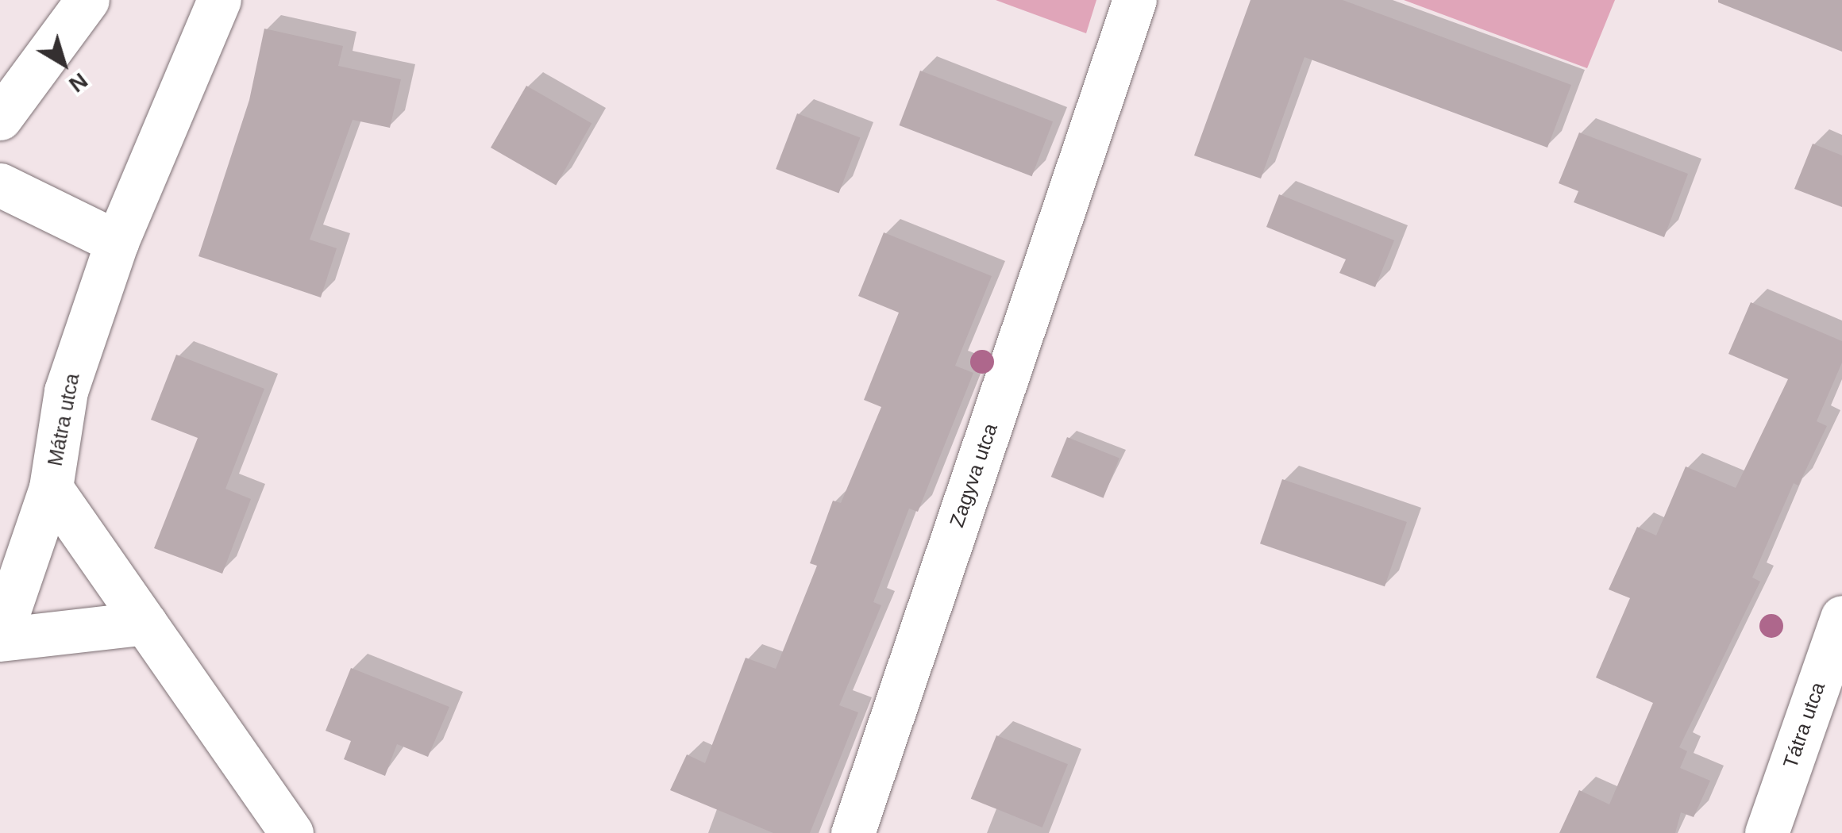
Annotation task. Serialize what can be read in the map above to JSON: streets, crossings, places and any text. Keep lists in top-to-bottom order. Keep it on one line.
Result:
{"streets":{"street":["Mátra utca","Zagyva utca","Tátra utca"]},"north":"bottom right"}
